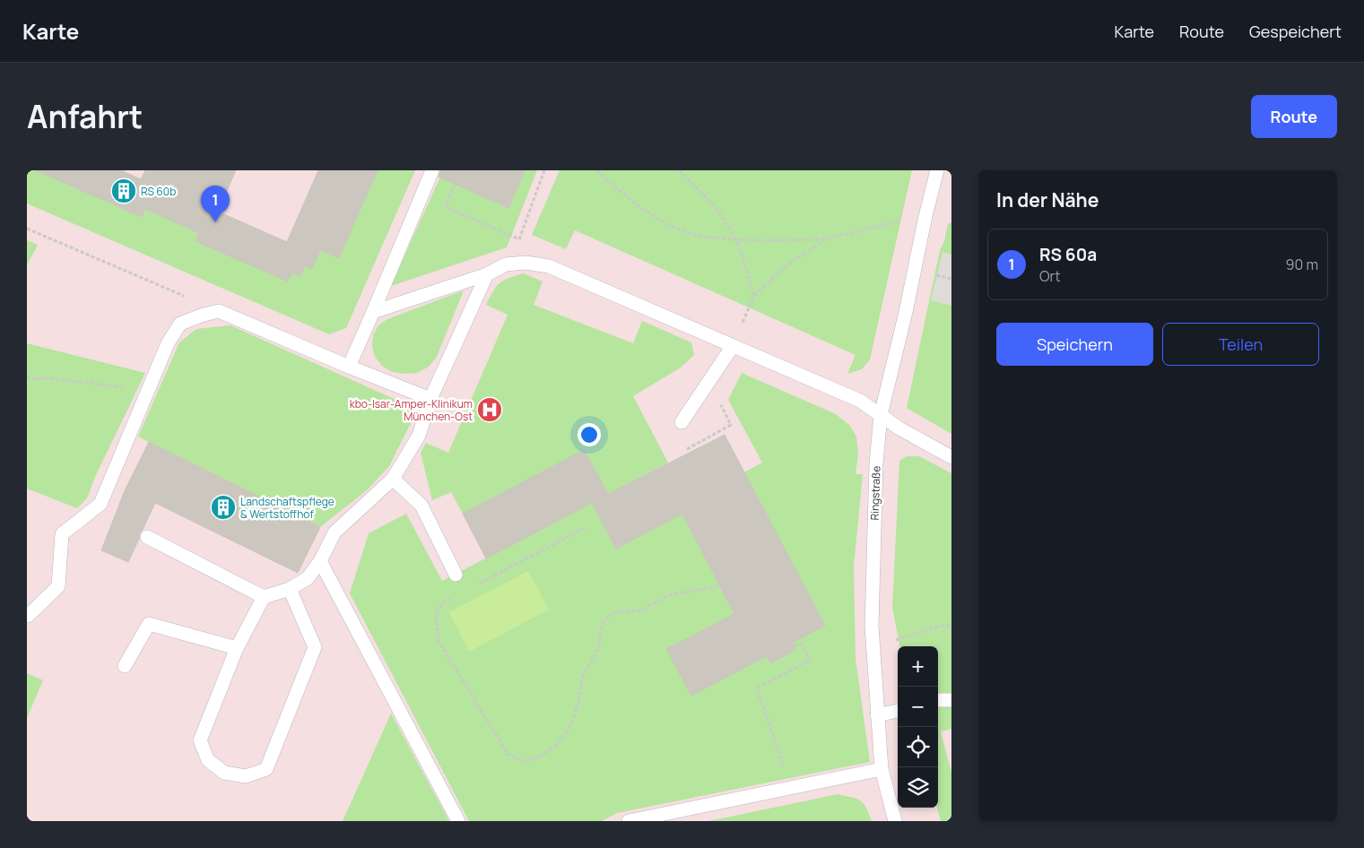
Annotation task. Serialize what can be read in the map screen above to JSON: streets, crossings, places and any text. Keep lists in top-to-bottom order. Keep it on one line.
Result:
{"streets":{"lane":["Ringstraße"]},"places":{"building":["RS 60b","Landschaftspflege & Wertstoffhof"],"hospital":["kbo-Isar-Amper-Klinikum München-Ost"]},"page":{"header":"Karte","nav":["Karte","Route","Gespeichert"],"title":"Anfahrt","buttons":["Route",["Speichern","Teilen"]],"heading":"In der Nähe","pins":"1","list":[{"mark":"1","name":"RS 60a","note":"Ort","value":"90 m"}],"map_buttons":["+","−"]}}
